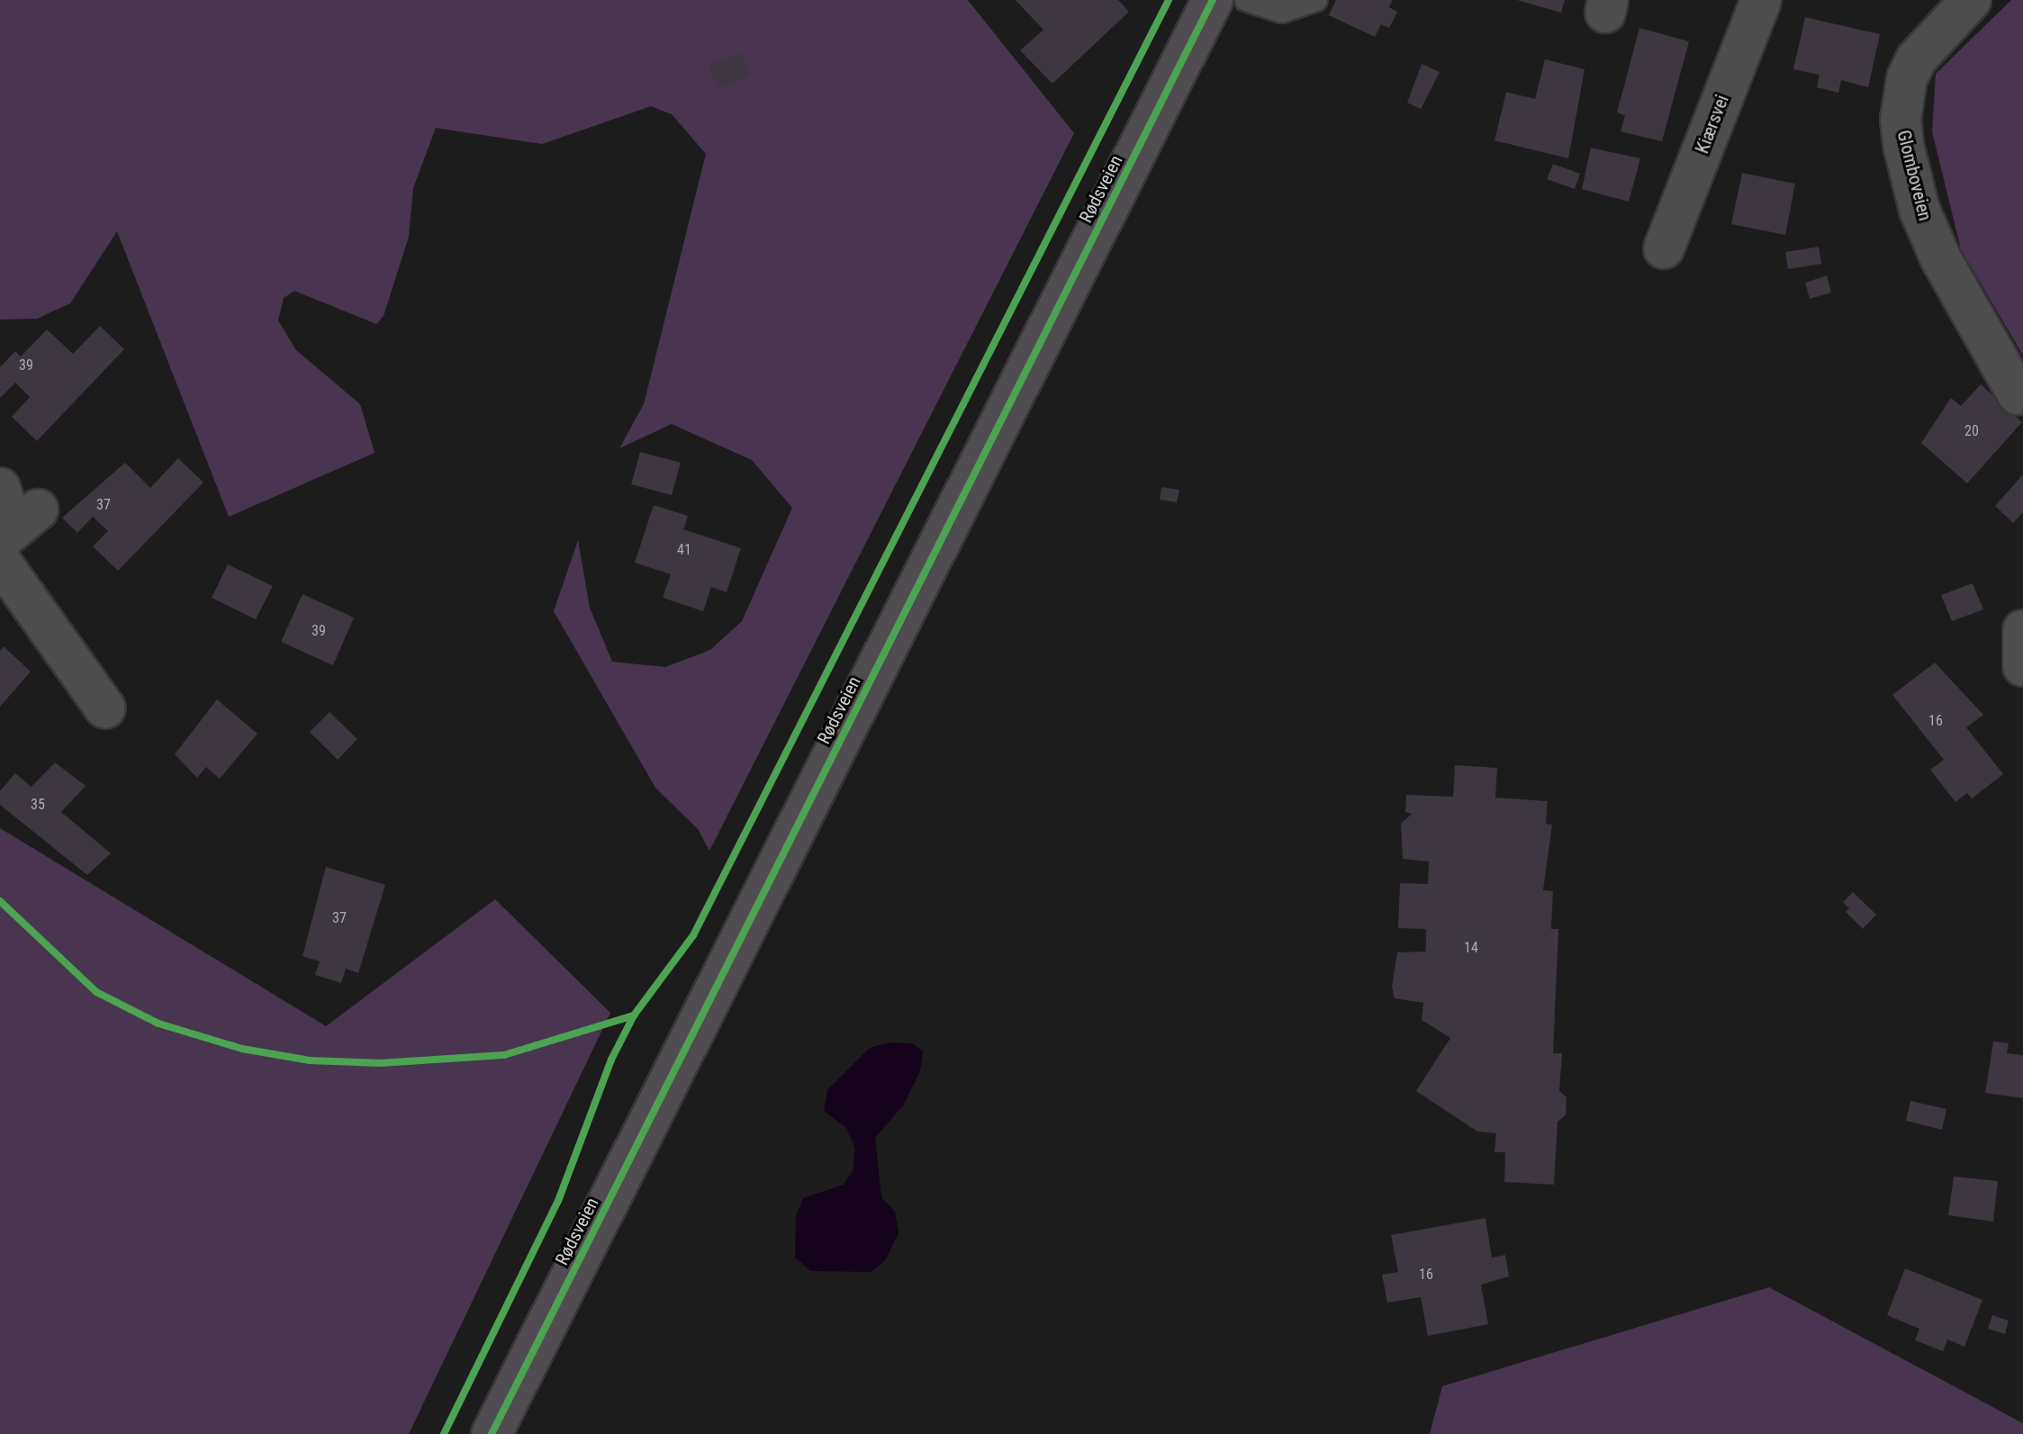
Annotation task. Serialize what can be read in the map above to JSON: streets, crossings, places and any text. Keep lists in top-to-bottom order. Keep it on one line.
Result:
{"streets":{"street":["Kiærsvei","Glomboveien","Rødsveien"]},"house_numbers":["39","20","37","41","39","16","35","37","14","16"]}
